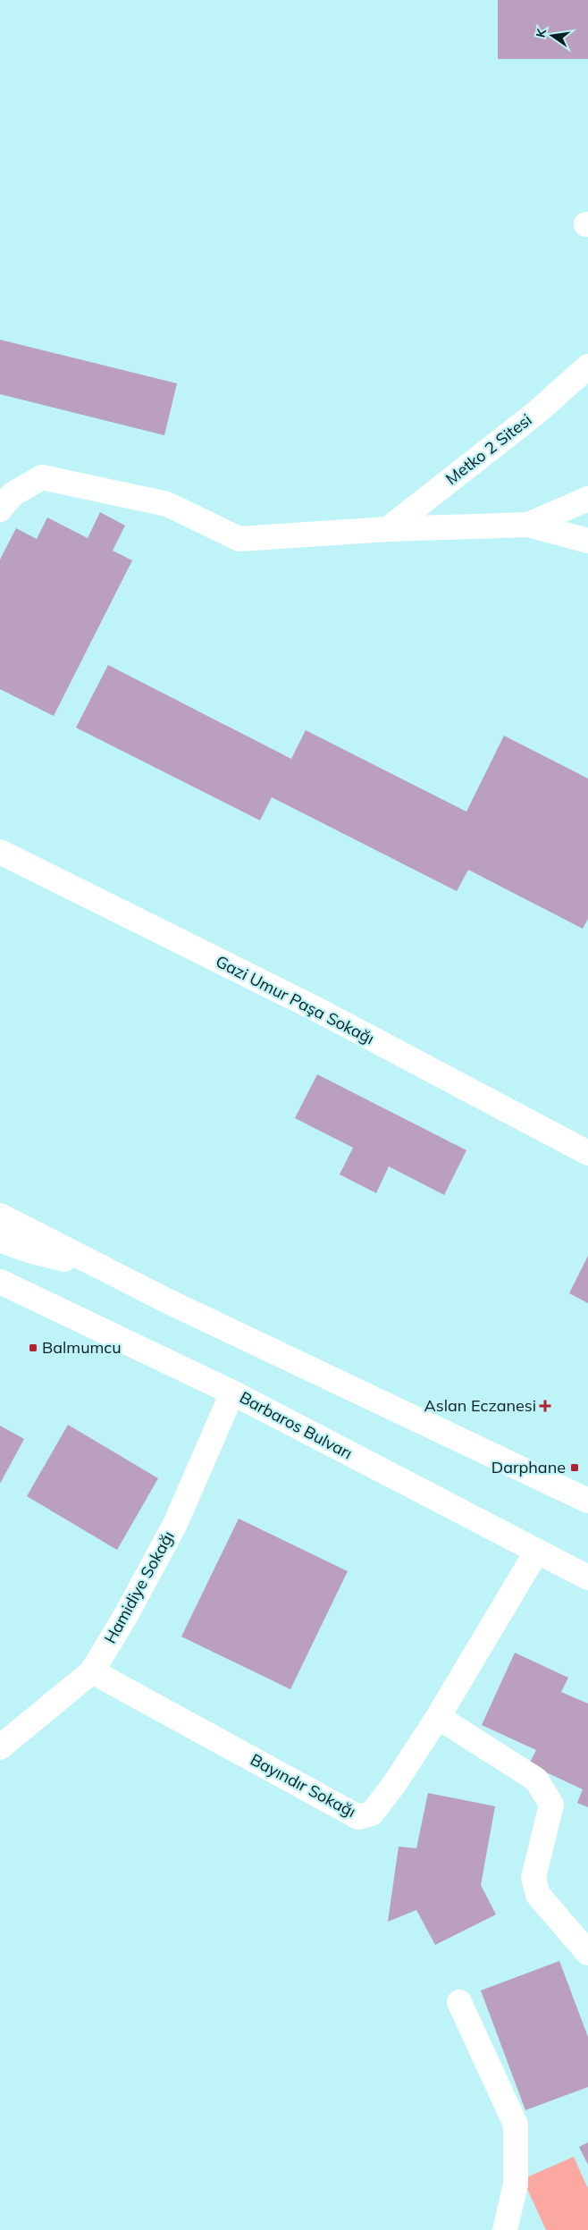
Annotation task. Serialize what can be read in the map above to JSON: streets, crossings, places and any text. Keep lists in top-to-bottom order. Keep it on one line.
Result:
{"streets":{"street":["Metko 2 Sitesi","Gazi Umur Paşa Sokağı","Barbaros Bulvarı","Hamidiye Sokağı","Bayındır Sokağı"]},"crossings":[["Barbaros Bulvarı","Hamidiye Sokağı"],["Barbaros Bulvarı","Bayındır Sokağı"],["Hamidiye Sokağı","Bayındır Sokağı"]],"places":{"transit":["Balmumcu","Darphane"],"health":["Aslan Eczanesi"]},"north":"left"}
